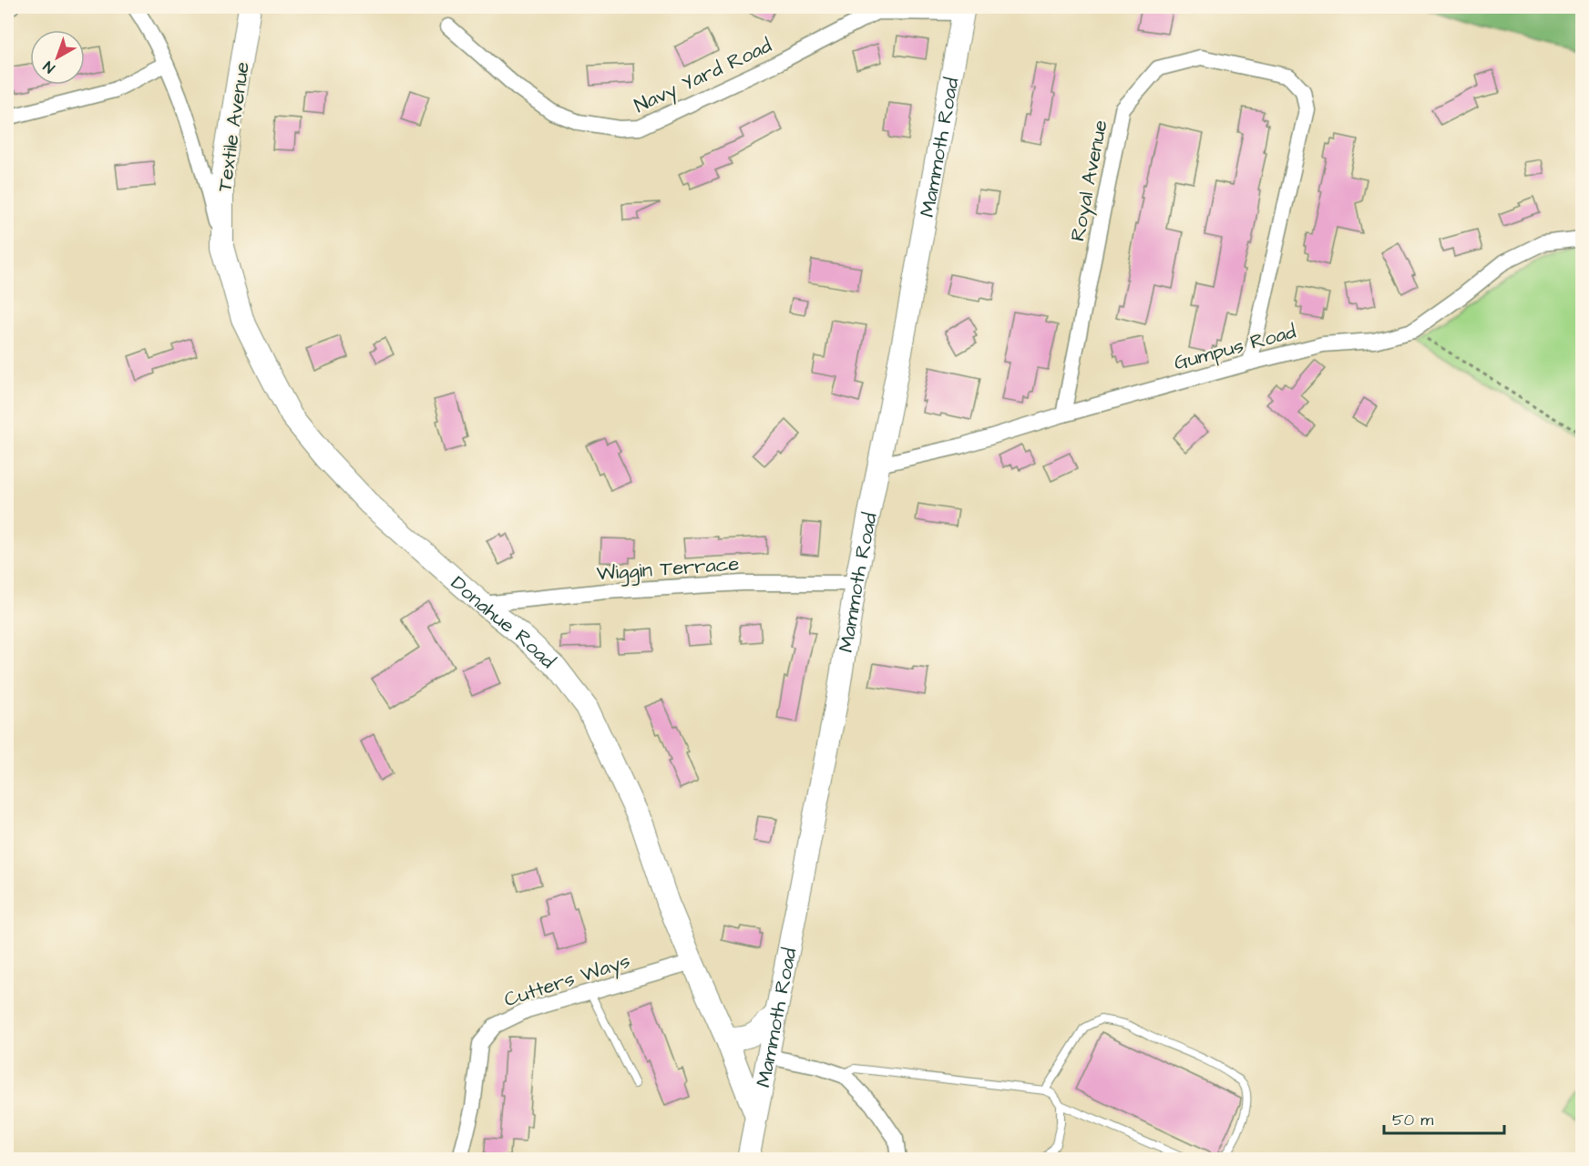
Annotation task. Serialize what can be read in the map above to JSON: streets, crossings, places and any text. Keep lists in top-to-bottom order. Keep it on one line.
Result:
{"streets":{"main road":["Textile Avenue","Mammoth Road","Donahue Road"],"street":["Navy Yard Road","Royal Avenue","Gumpus Road","Wiggin Terrace","Cutters Ways"]},"crossings":[["Navy Yard Road","Mammoth Road"],["Textile Avenue","Donahue Road"],["Mammoth Road","Gumpus Road"],["Mammoth Road","Wiggin Terrace"],["Mammoth Road","Donahue Road"],["Royal Avenue","Gumpus Road"],["Wiggin Terrace","Donahue Road"],["Donahue Road","Cutters Ways"]],"scale_bar":"50 m","north":"bottom left"}
